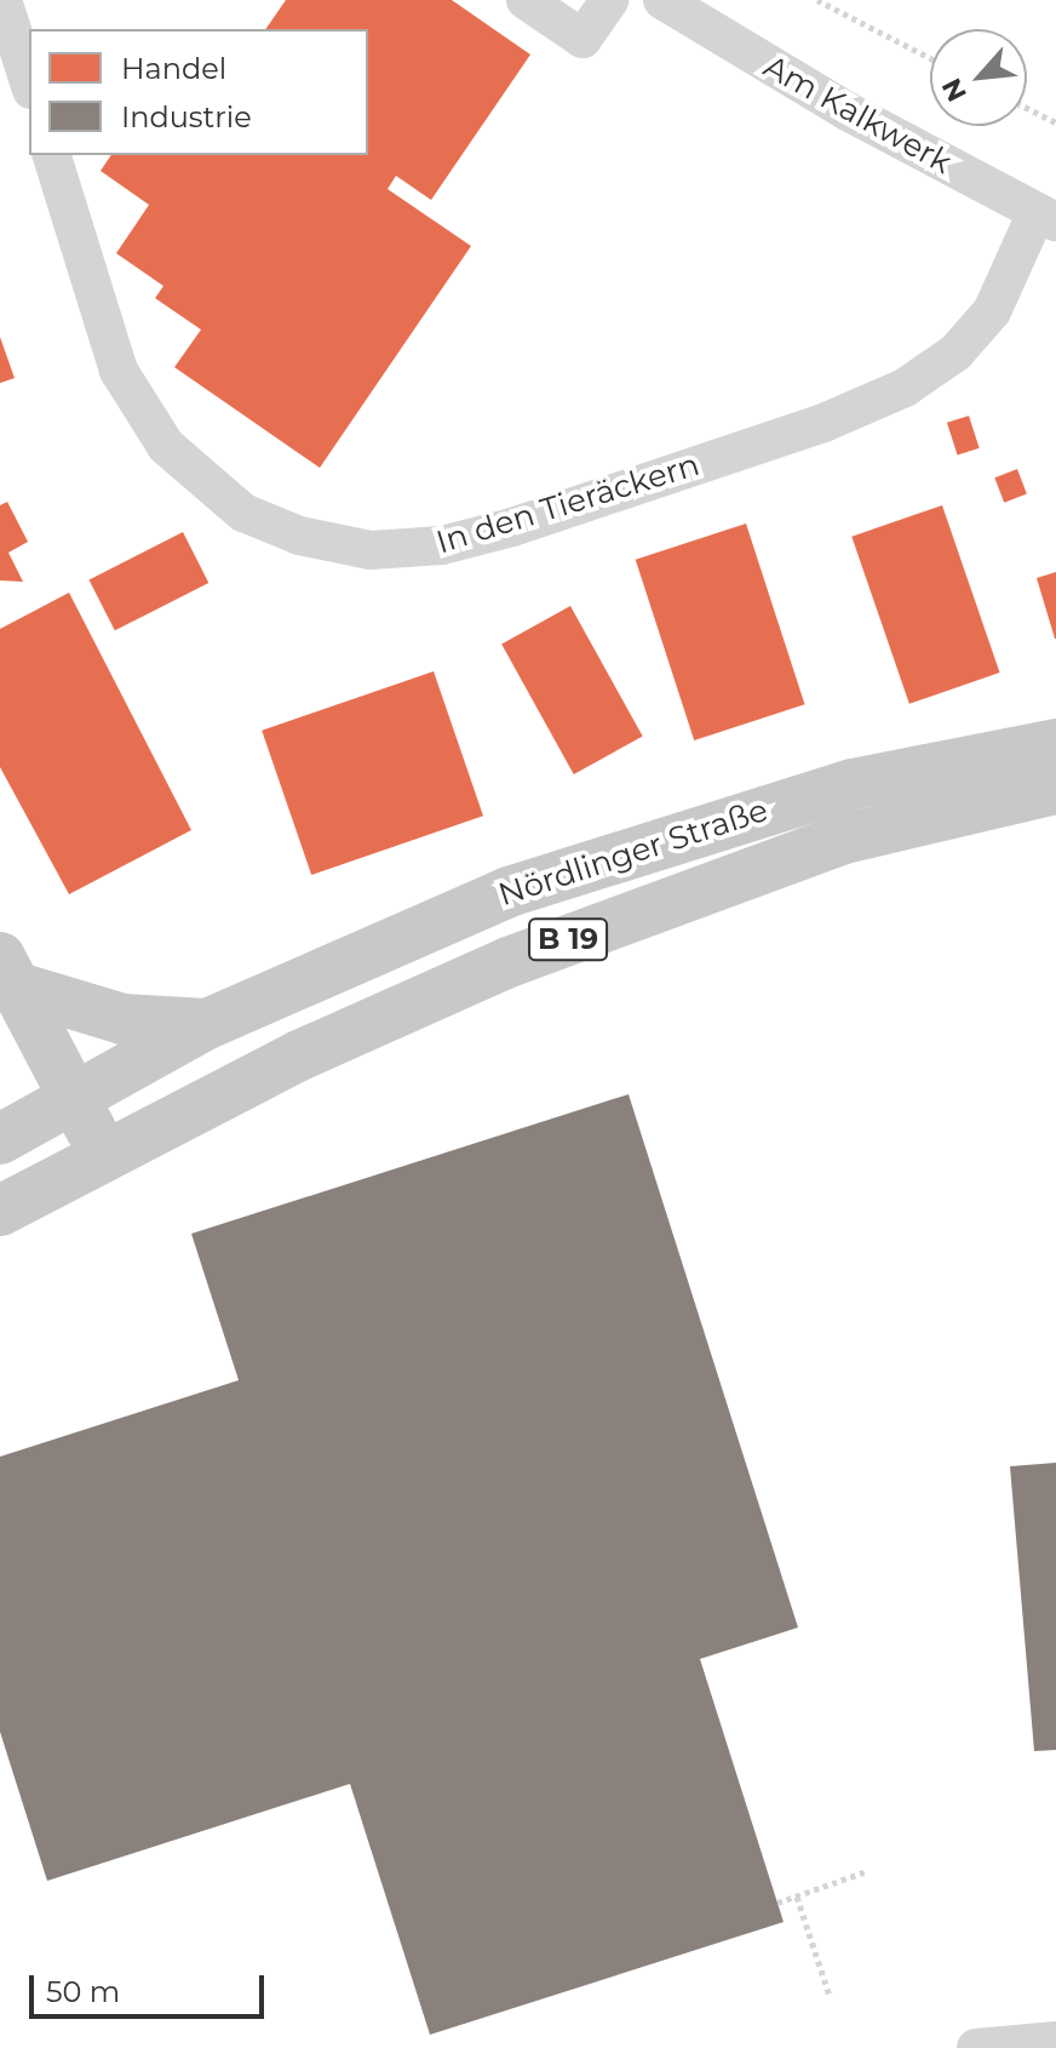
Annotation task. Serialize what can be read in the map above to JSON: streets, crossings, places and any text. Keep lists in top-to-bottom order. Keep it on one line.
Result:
{"streets":{"main road":["Nördlinger Straße","B 19"],"street":["Am Kalkwerk","In den Tieräckern"]},"crossings":[["Am Kalkwerk","In den Tieräckern"],["Nördlinger Straße","B 19"]],"legend":["Handel","Industrie"],"scale_bar":"50 m","north":"bottom left"}
